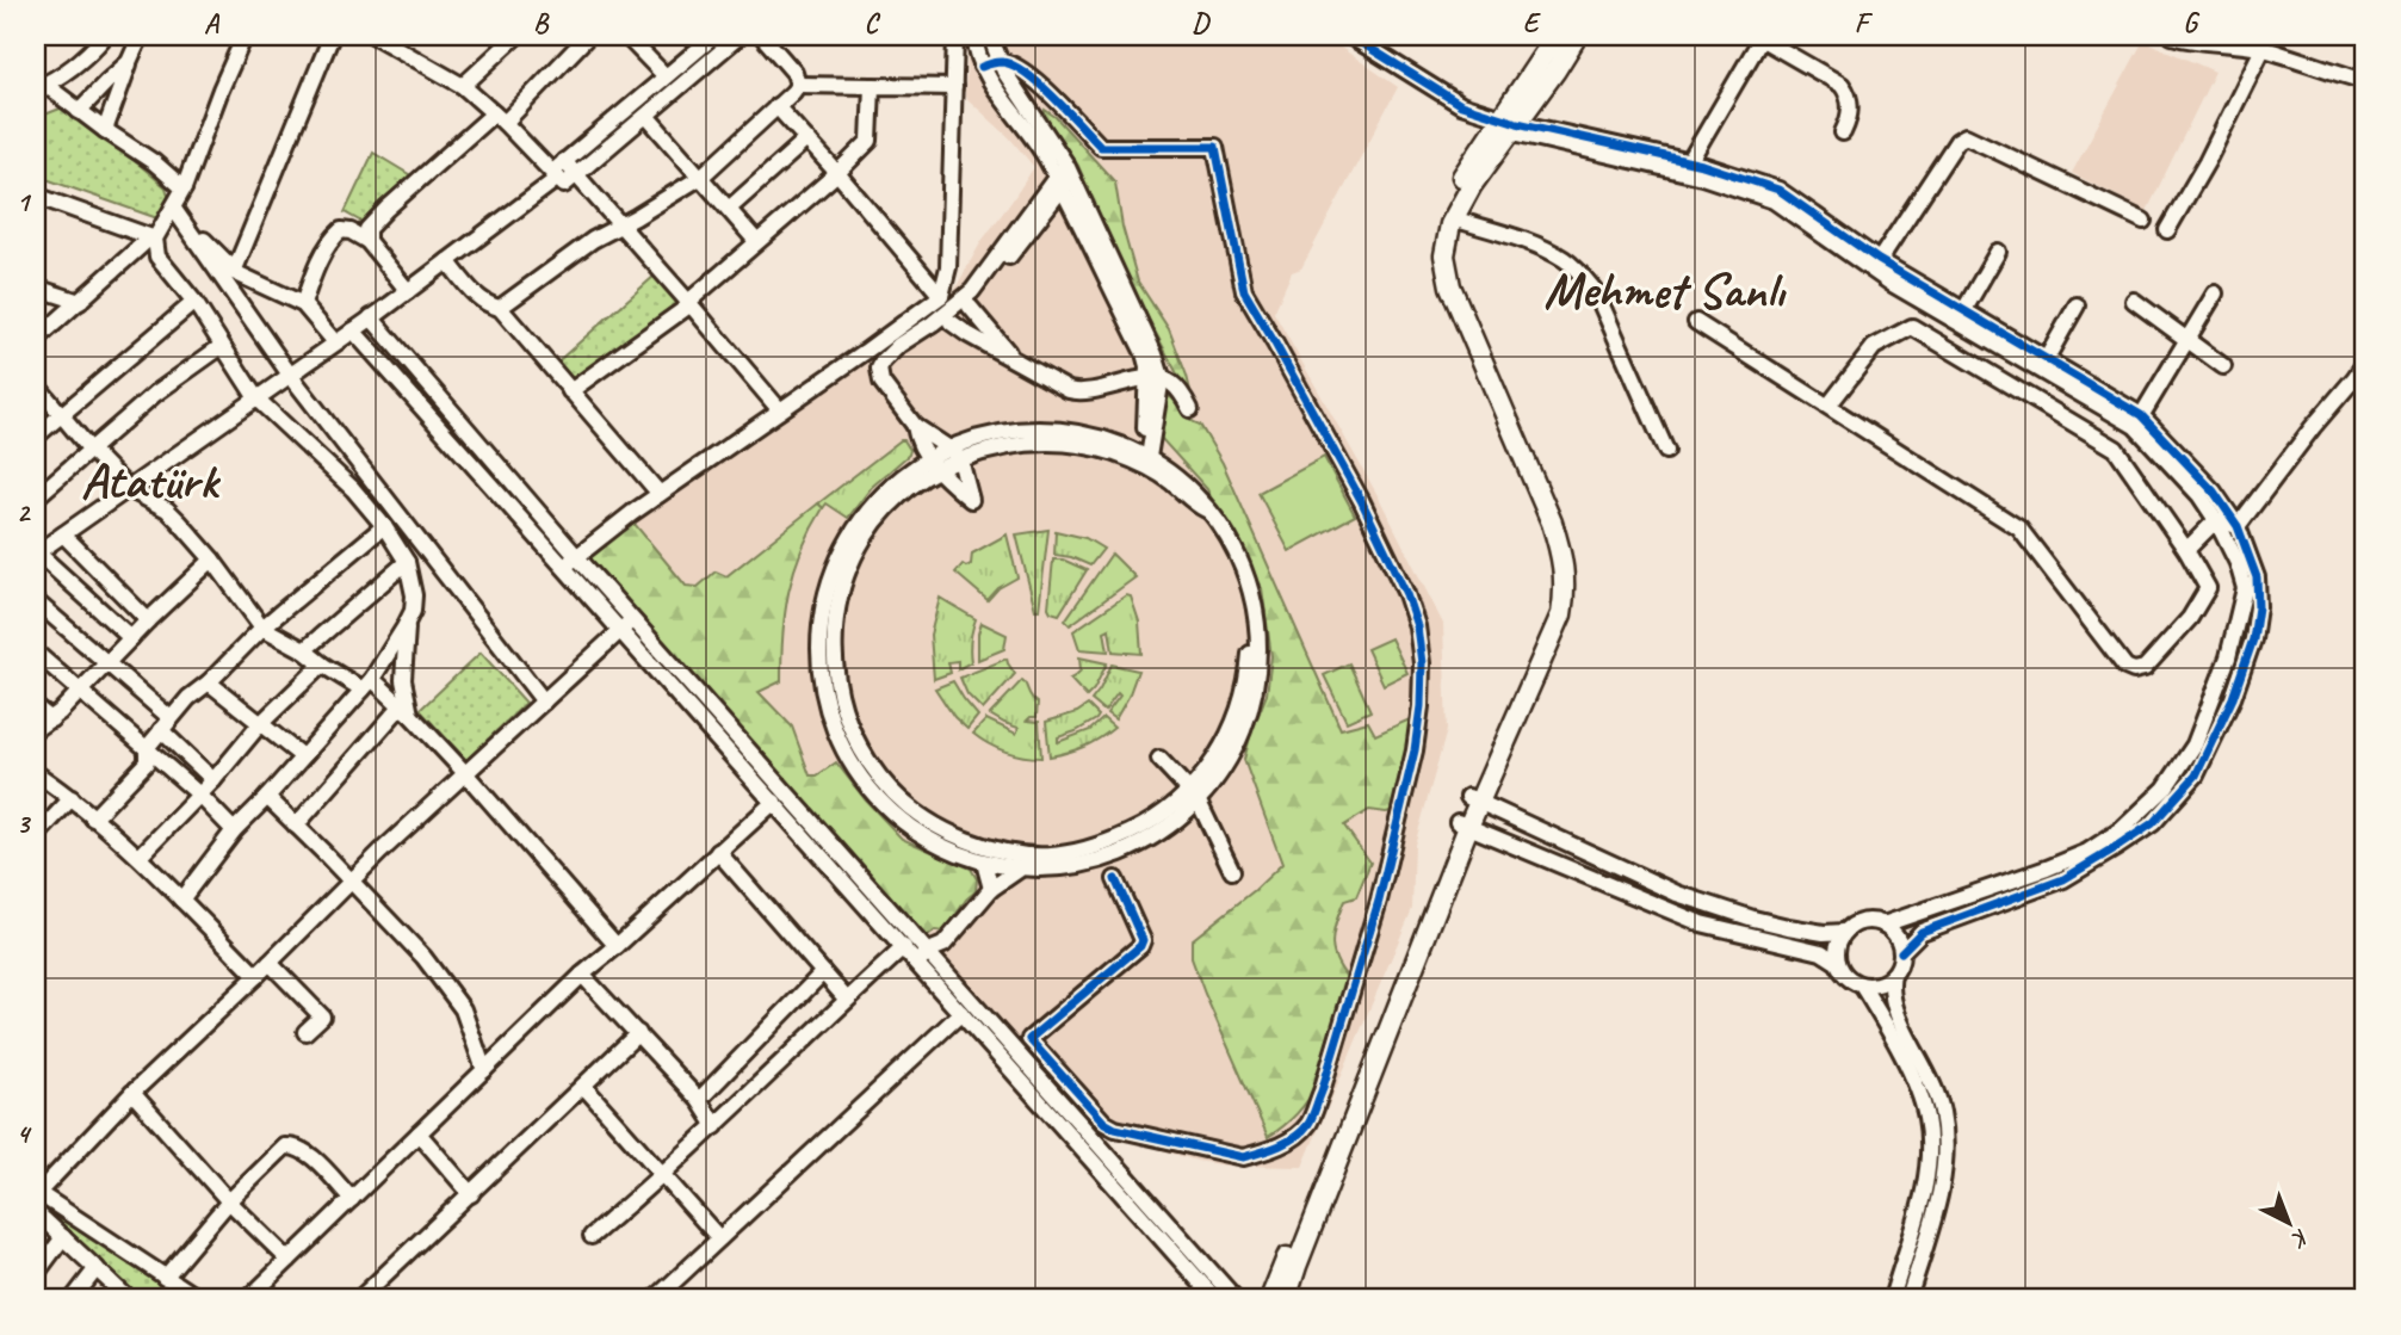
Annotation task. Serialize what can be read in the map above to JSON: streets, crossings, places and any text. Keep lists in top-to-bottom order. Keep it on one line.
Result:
{"districts":["Mehmet Sanlı","Atatürk"],"north":"bottom right","grid":{"columns":["A","B","C","D","E","F","G"],"rows":["1","2","3","4"]}}
